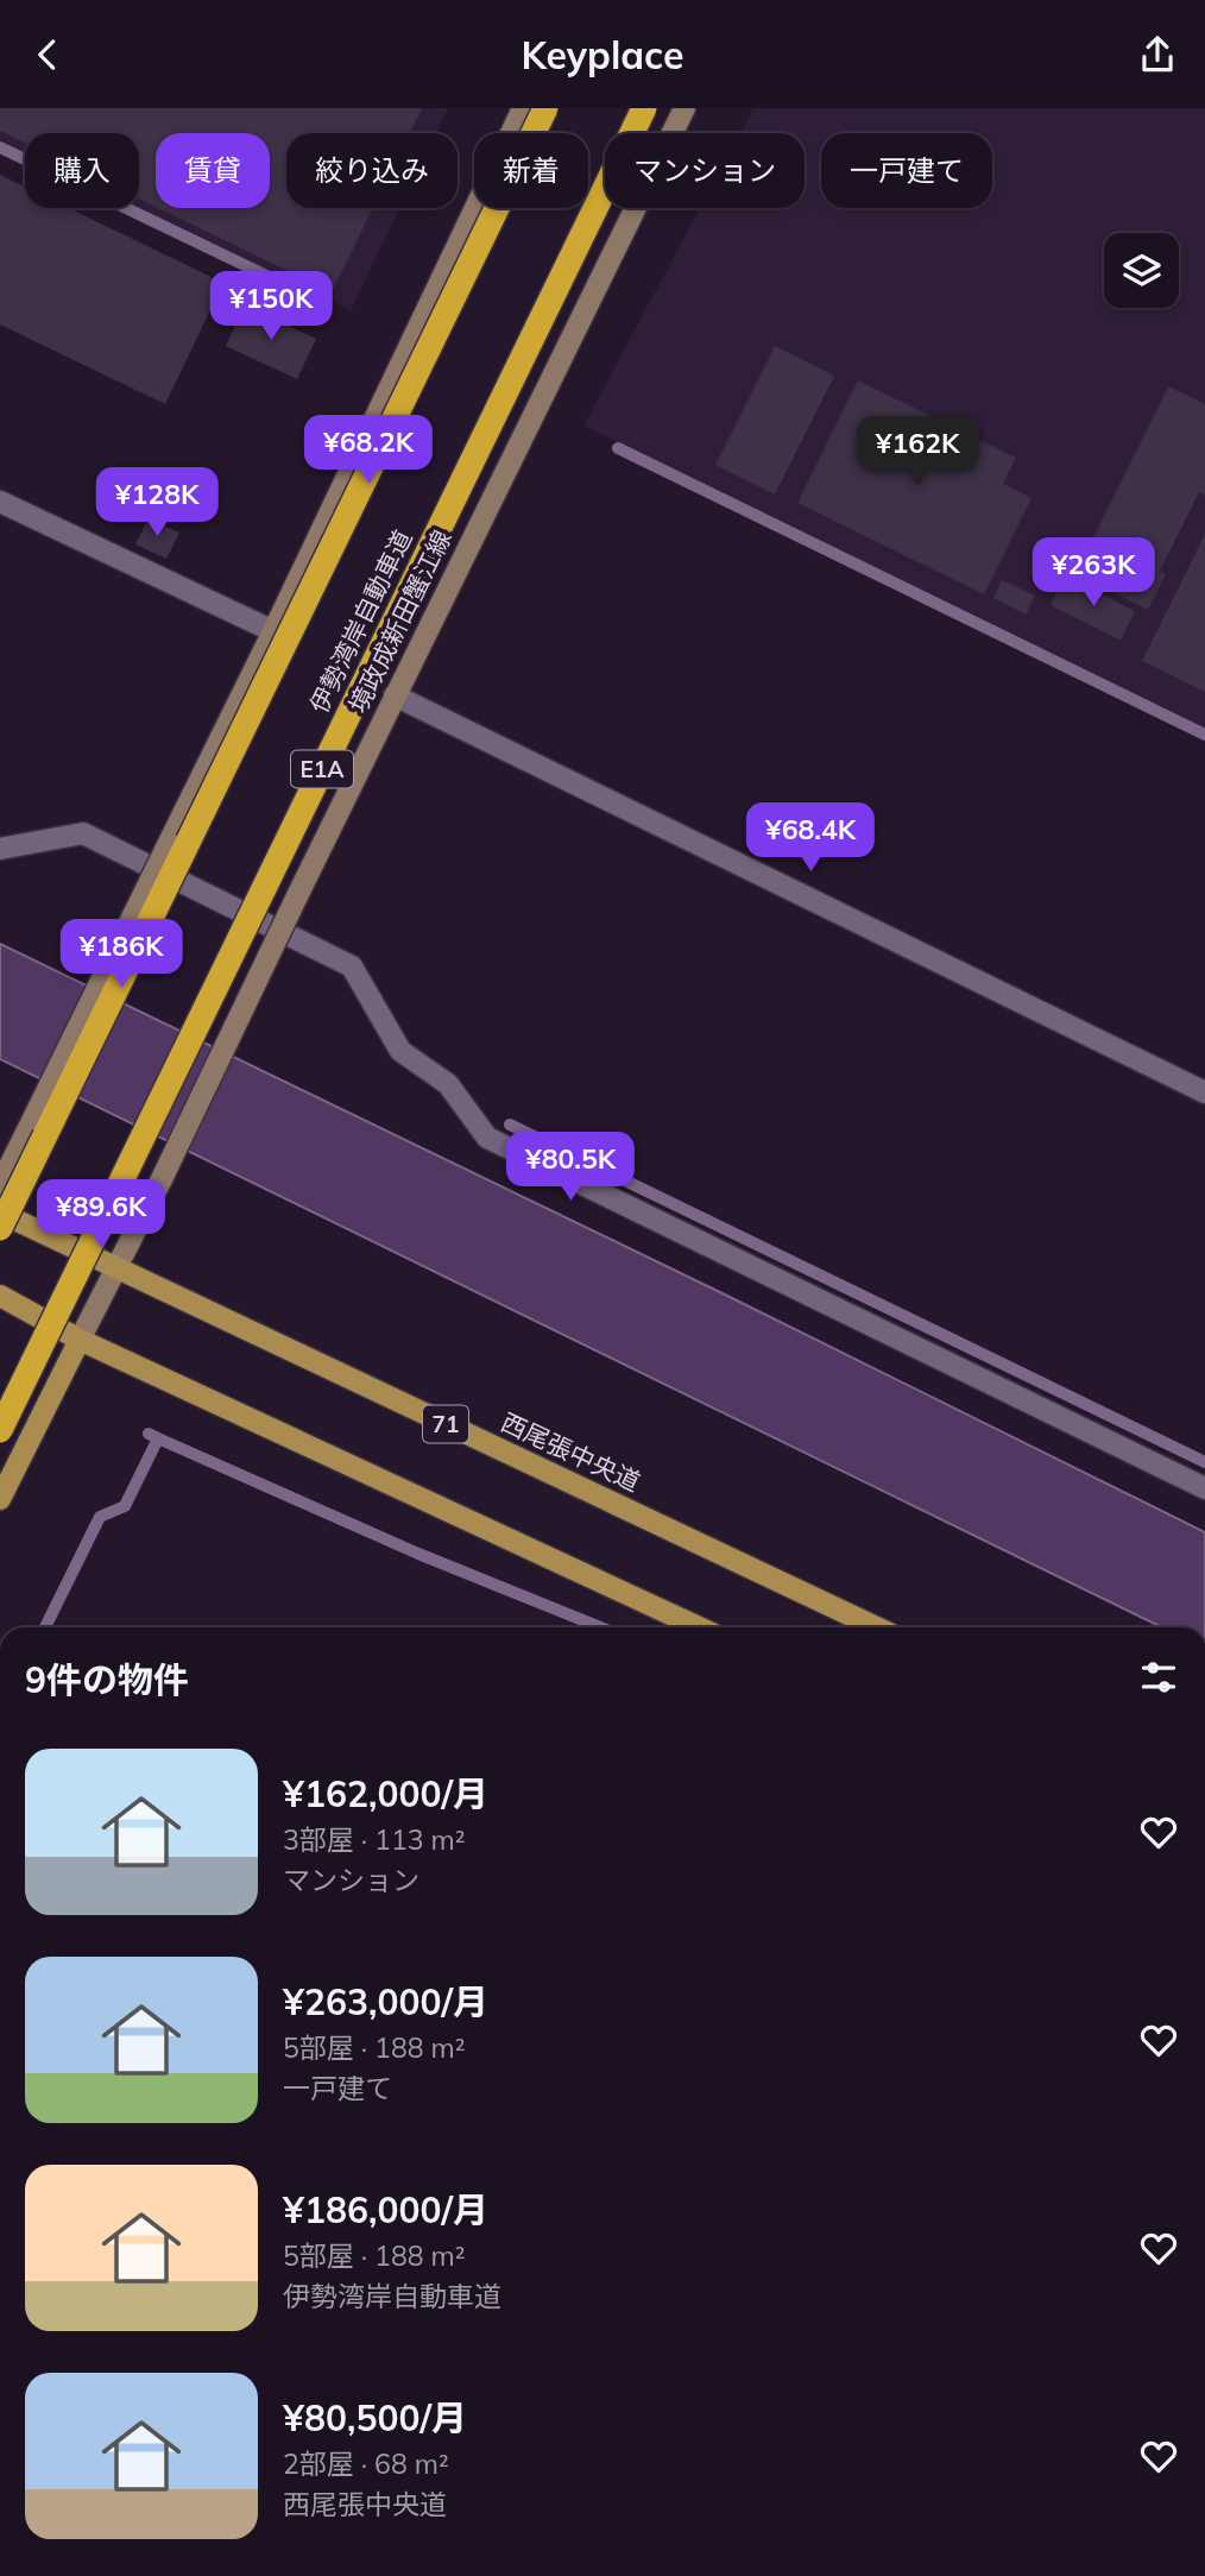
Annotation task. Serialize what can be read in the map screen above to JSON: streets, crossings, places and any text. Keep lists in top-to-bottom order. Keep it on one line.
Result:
{"streets":{"highway":["伊勢湾岸自動車道","E1A"],"main road":["境政成新田蟹江線","71","西尾張中央道"]},"crossings":[["境政成新田蟹江線","西尾張中央道"]],"page":{"header":"Keyplace","chip":["購入","賃貸","絞り込み","新着","マンション","一戸建て"],"price":["¥150K","¥68.2K","¥162K","¥128K","¥263K","¥68.4K","¥186K","¥80.5K","¥89.6K"],"heading":"9件の物件","list":[{"name":"¥162,000/月","note":"3部屋 · 113 m² · マンション"},{"name":"¥263,000/月","note":"5部屋 · 188 m² · 一戸建て"},{"name":"¥186,000/月","note":"5部屋 · 188 m² · 伊勢湾岸自動車道"},{"name":"¥80,500/月","note":"2部屋 · 68 m² · 西尾張中央道"}]}}
